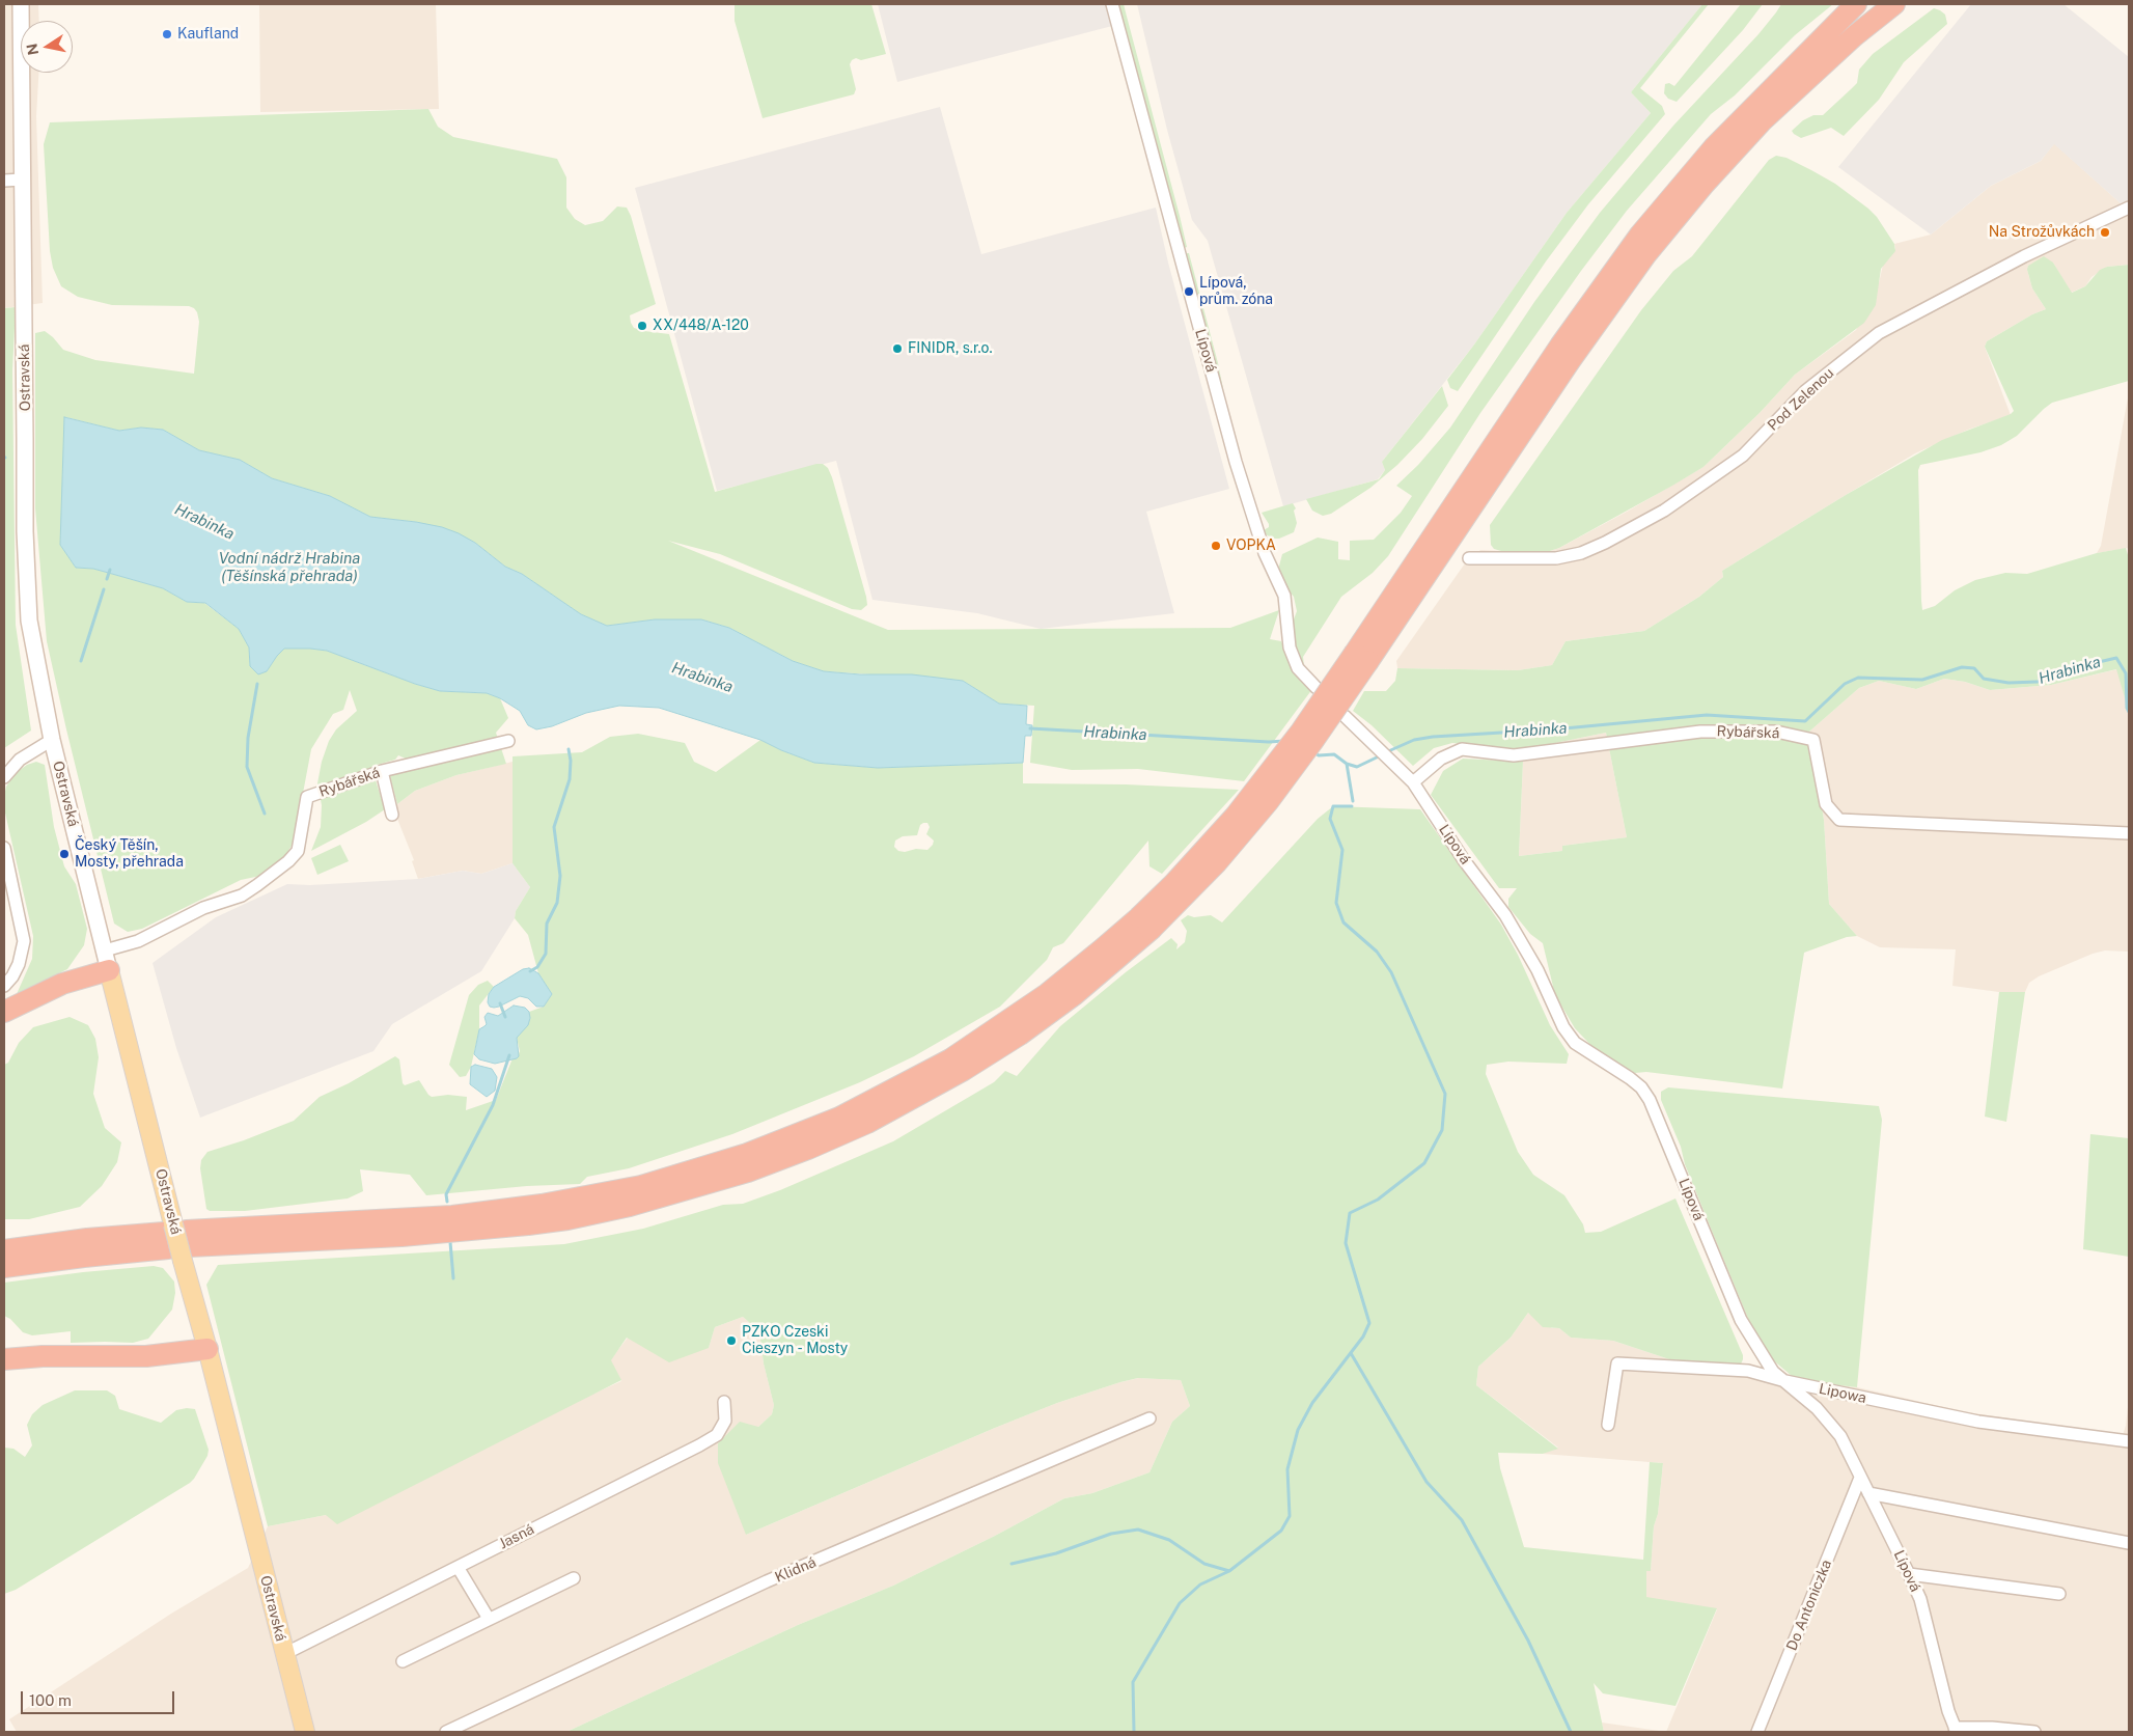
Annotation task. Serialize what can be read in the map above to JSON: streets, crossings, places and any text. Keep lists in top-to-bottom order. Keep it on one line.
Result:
{"streets":{"main road":["Ostravská"],"street":["Lípová","Pod Zelenou","Rybářská","Lipowa","Jasná","Klidná","Do Antoniczka"]},"crossings":[["Lípová","Rybářská"],["Lípová","Lipowa"],["Lípová","Do Antoniczka"],["Ostravská","Rybářská"],["Ostravská","Jasná"]],"water":["Hrabinka","Vodní nádrž Hrabina (Těšínská přehrada)"],"places":["Kaufland","Na Strožůvkách","Lípová, prům. zóna","XX/448/A-120","FINIDR, s.r.o.","VOPKA","Český Těšín, Mosty, přehrada","PZKO Czeski Cieszyn - Mosty"],"scale_bar":"100 m","north":"left"}
